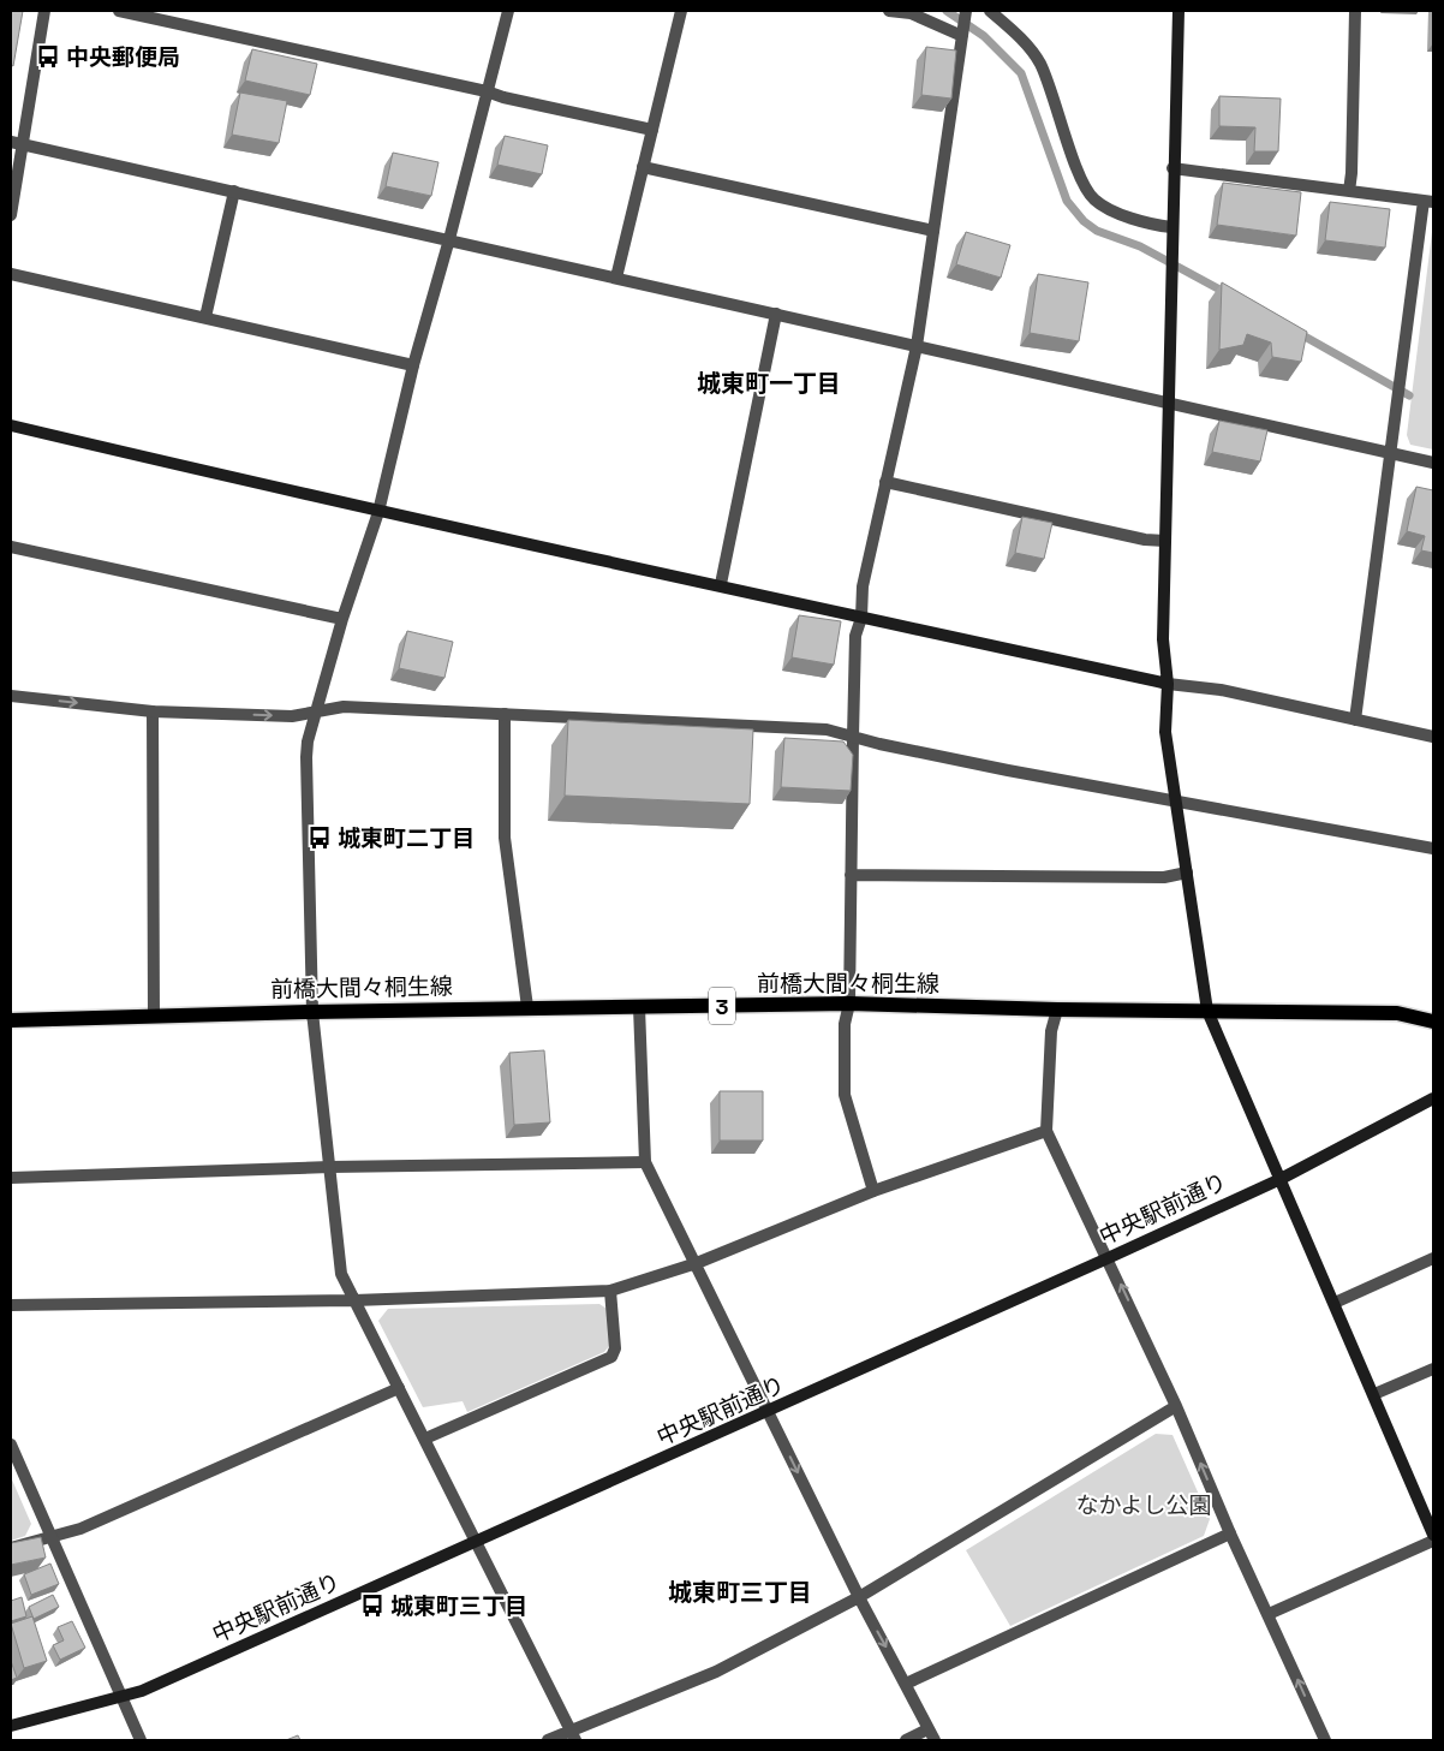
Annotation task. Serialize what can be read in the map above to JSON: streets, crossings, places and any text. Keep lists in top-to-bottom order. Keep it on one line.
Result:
{"streets":{"main road":["前橋大間々桐生線","3"],"street":["中央駅前通り"]},"districts":["城東町一丁目","城東町三丁目"],"parks":["なかよし公園"],"places":{"bus stop":["中央郵便局","城東町二丁目","城東町三丁目"]}}
